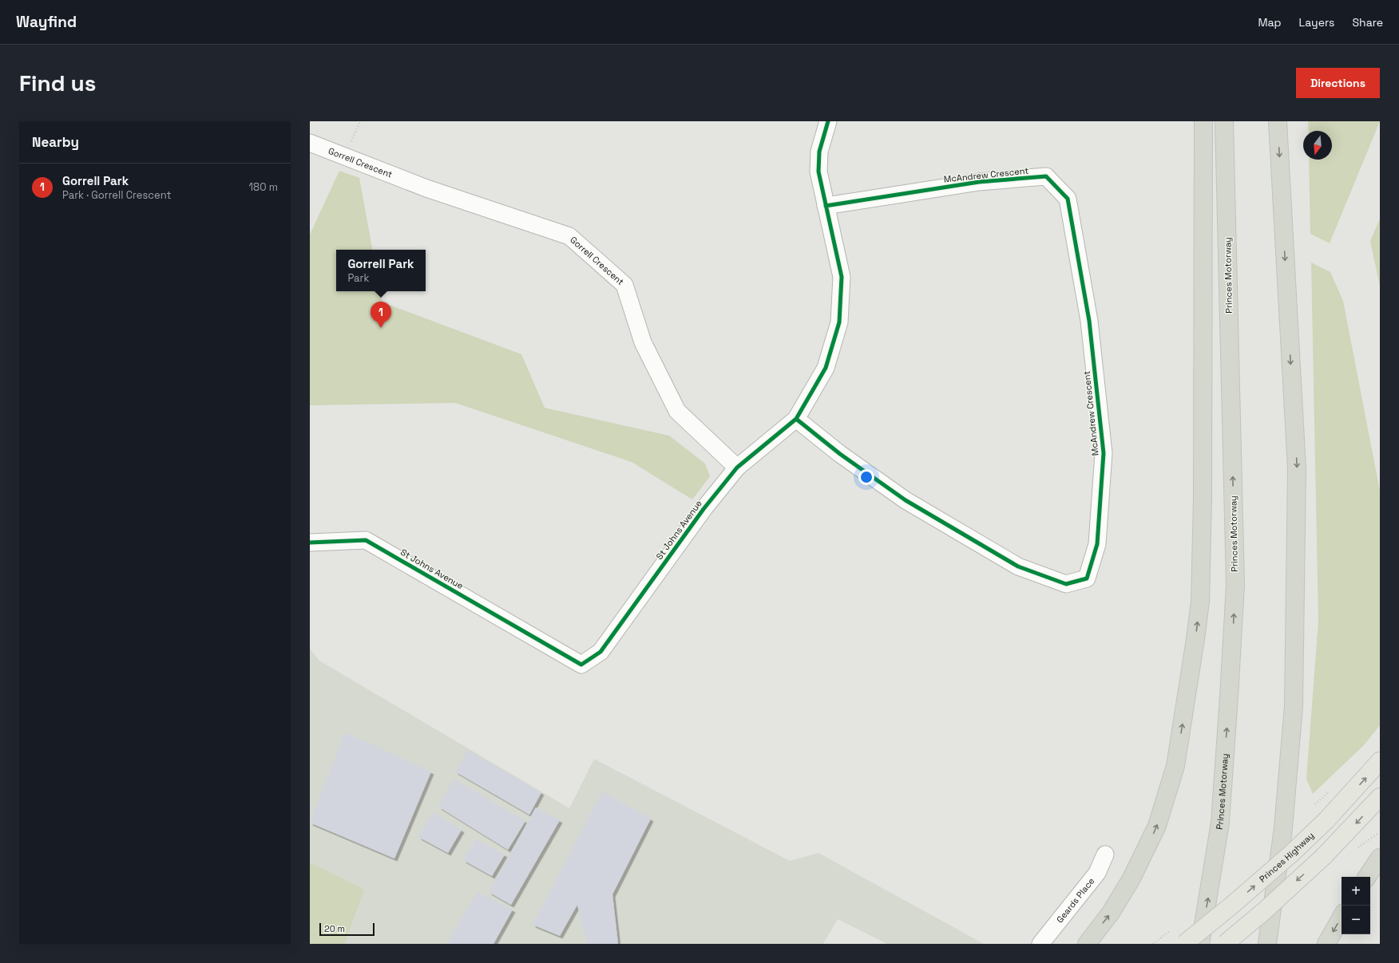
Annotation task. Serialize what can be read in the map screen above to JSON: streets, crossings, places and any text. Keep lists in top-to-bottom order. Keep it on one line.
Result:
{"streets":{"highway":["Princes Motorway"],"main road":["Princes Highway"],"street":["Gorrell Crescent","McAndrew Crescent","St Johns Avenue","Geards Place"]},"crossings":[["Gorrell Crescent","St Johns Avenue"],["McAndrew Crescent","St Johns Avenue"]],"scale_bar":"20 m","north":"bottom","page":{"header":"Wayfind","nav":["Map","Layers","Share"],"buttons":"Directions","title":"Find us","heading":"Nearby","list":[{"mark":"1","name":"Gorrell Park","note":"Park · Gorrell Crescent","value":"180 m"}],"popup":["Gorrell Park","Park"],"pins":"1","map_buttons":["+","−"],"scale":"20 m"}}
